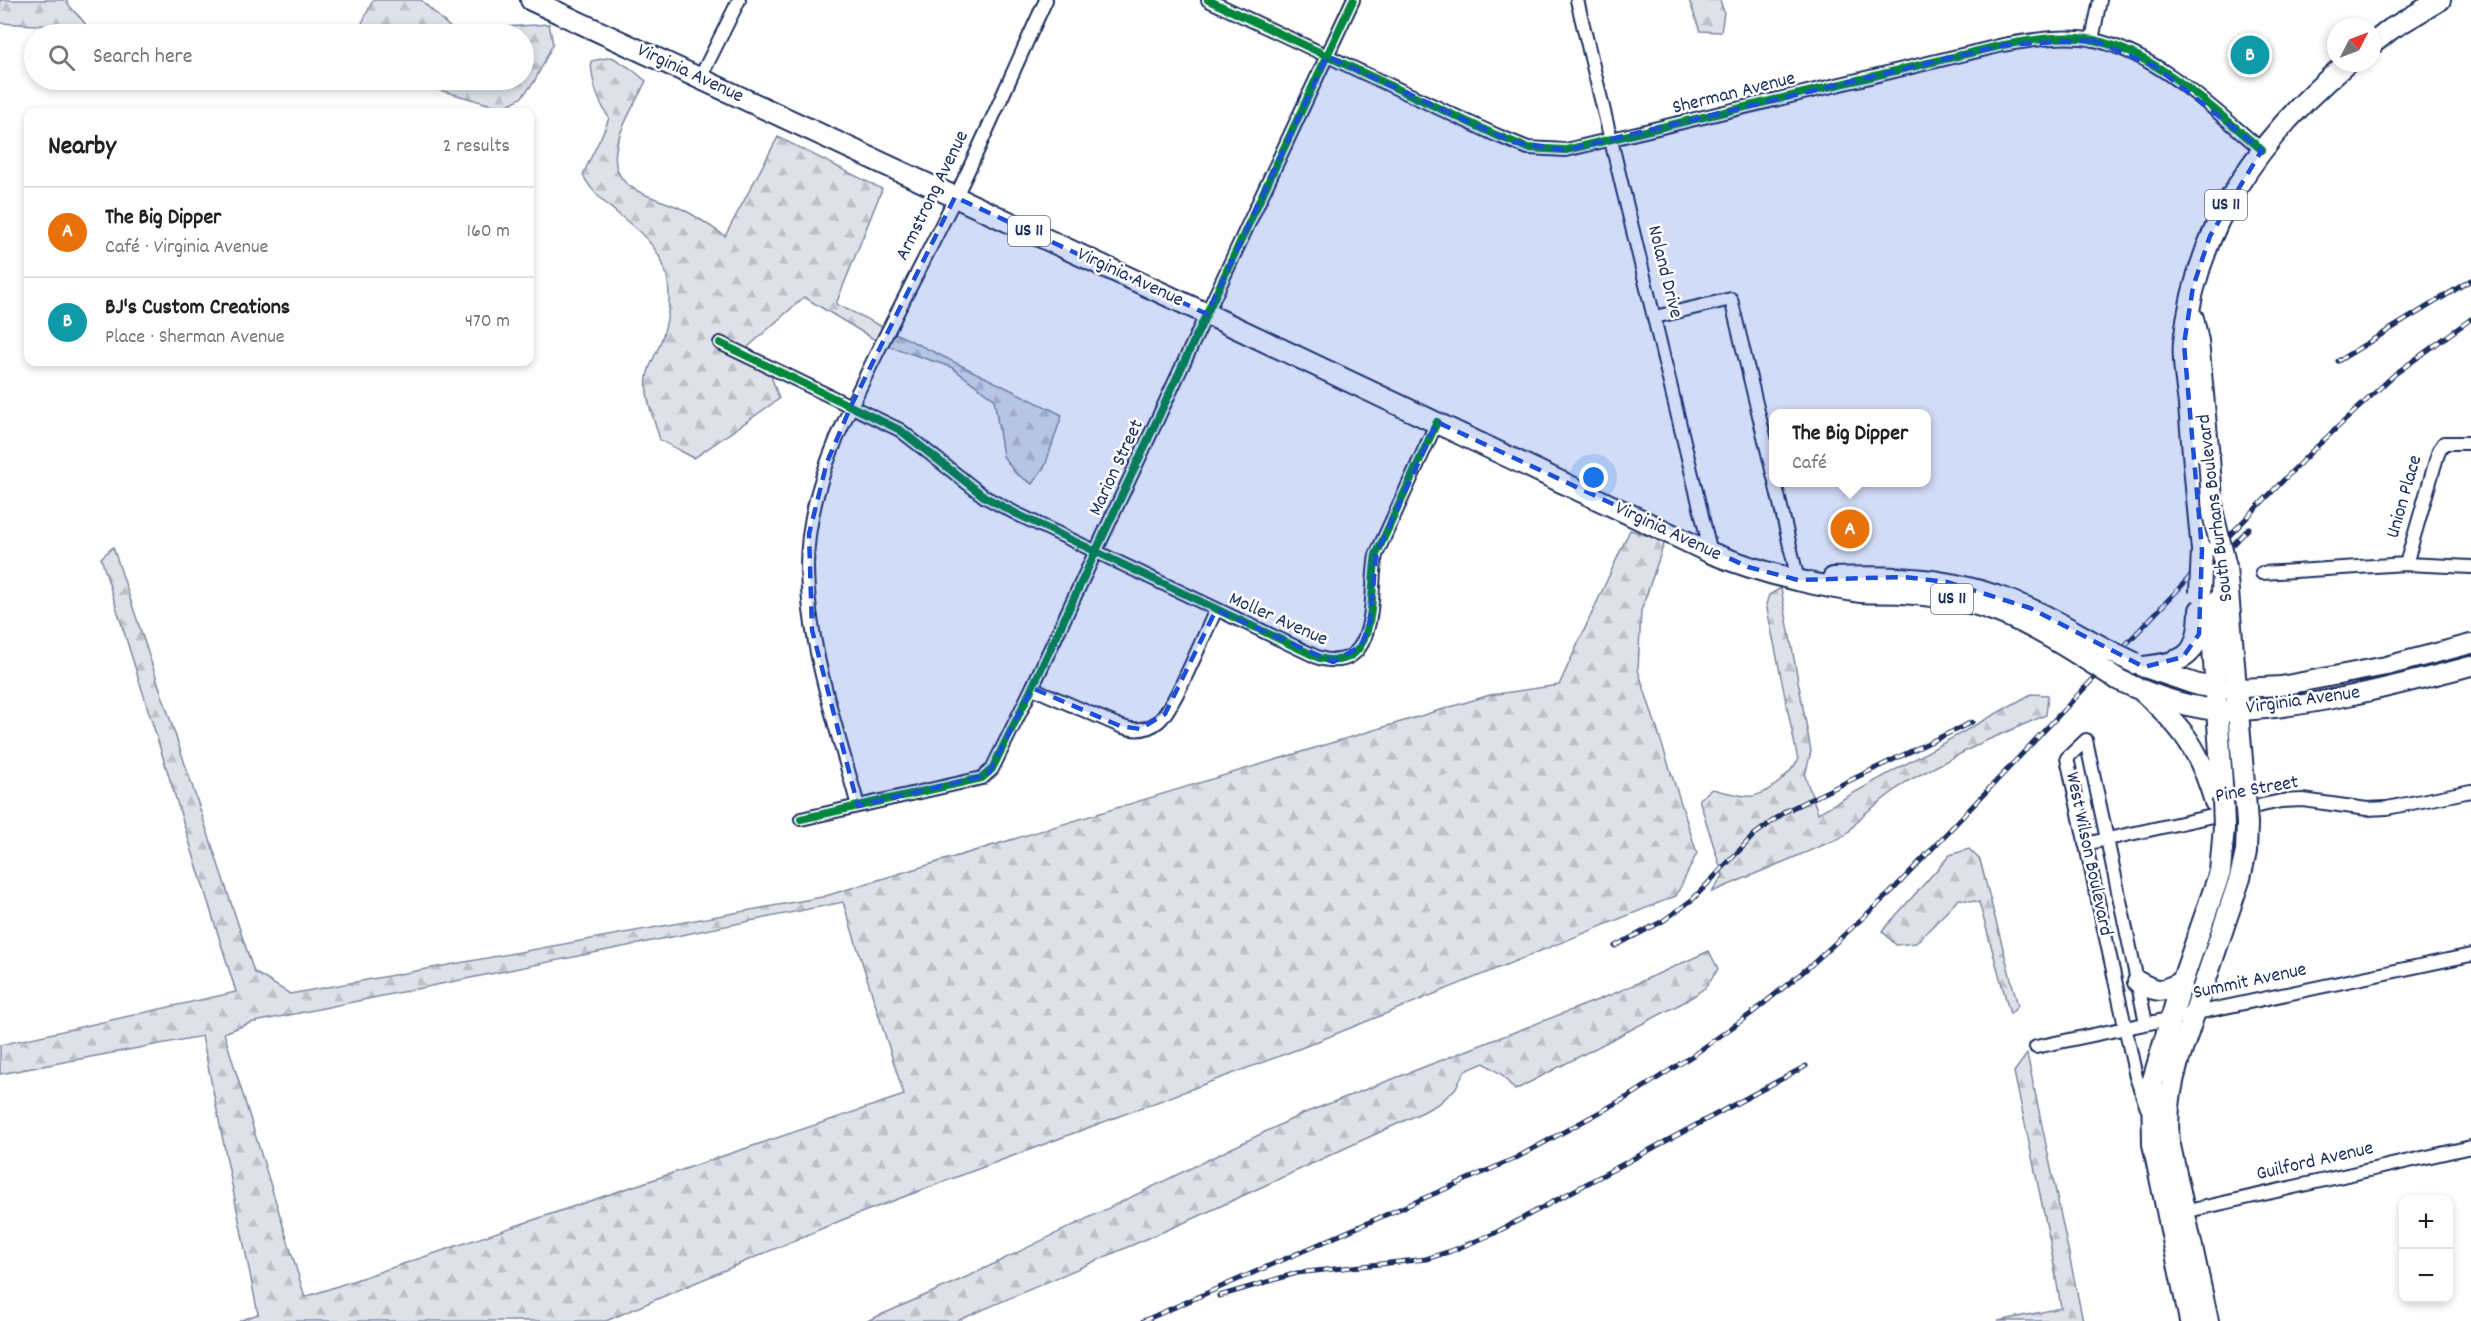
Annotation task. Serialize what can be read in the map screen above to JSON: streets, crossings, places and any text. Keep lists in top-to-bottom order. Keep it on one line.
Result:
{"streets":{"main road":["Virginia Avenue","US 11","South Burhans Boulevard","West Wilson Boulevard"],"street":["Sherman Avenue","Armstrong Avenue","Noland Drive","Marion Street","Union Place","Moller Avenue","Pine Street","Summit Avenue","Guilford Avenue"]},"crossings":[["Virginia Avenue","Armstrong Avenue"],["Virginia Avenue","Noland Drive"],["Virginia Avenue","Marion Street"],["Virginia Avenue","South Burhans Boulevard"],["Virginia Avenue","Moller Avenue"],["Virginia Avenue","West Wilson Boulevard"],["Sherman Avenue","Noland Drive"],["Sherman Avenue","Marion Street"],["Sherman Avenue","South Burhans Boulevard"],["Armstrong Avenue","Marion Street"],["Armstrong Avenue","Moller Avenue"],["Marion Street","Moller Avenue"],["South Burhans Boulevard","West Wilson Boulevard"],["Pine Street","West Wilson Boulevard"],["West Wilson Boulevard","Summit Avenue"],["West Wilson Boulevard","Guilford Avenue"]],"north":"top right","page":{"search":"Search here","pins":["B","A"],"heading":["Nearby","2 results"],"list":[{"mark":"A","name":"The Big Dipper","note":"Café · Virginia Avenue","value":"160 m"},{"mark":"B","name":"BJ's Custom Creations","note":"Place · Sherman Avenue","value":"470 m"}],"popup":["The Big Dipper","Café"],"map_buttons":["+","−"]}}
